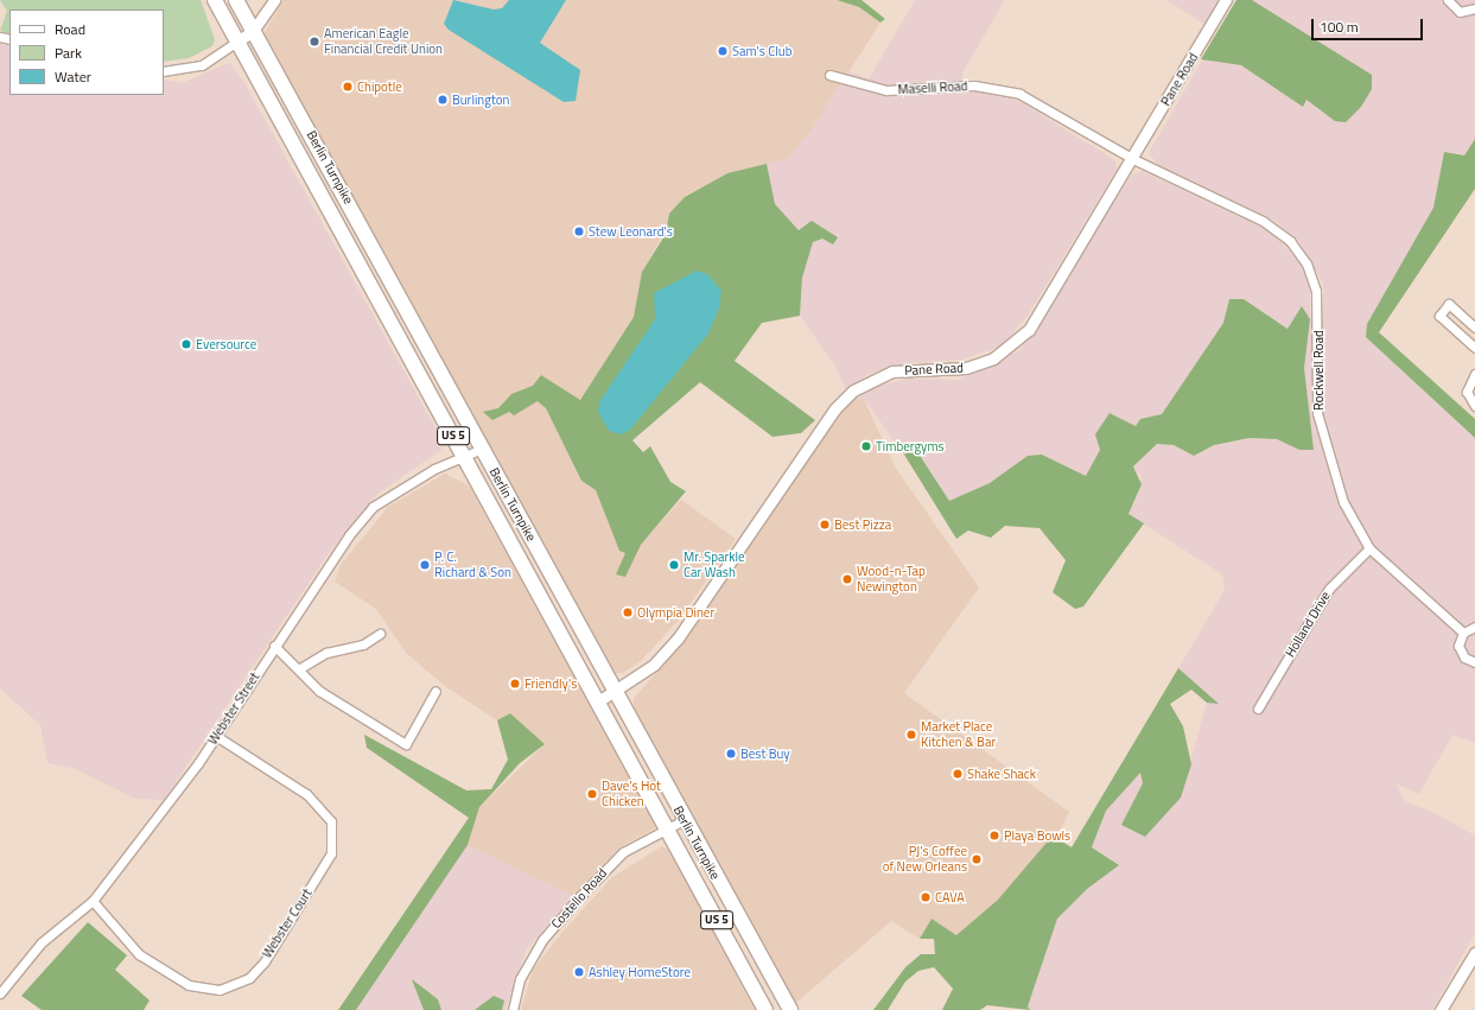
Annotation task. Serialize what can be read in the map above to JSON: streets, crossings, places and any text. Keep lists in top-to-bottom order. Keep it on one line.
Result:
{"streets":{"highway":["Berlin Turnpike","US 5"],"street":["Pane Road","Maselli Road","Rockwell Road","Holland Drive","Webster Street","Costello Road","Webster Court"]},"crossings":[["Pane Road","Maselli Road"],["Pane Road","Berlin Turnpike"],["Pane Road","Rockwell Road"],["Maselli Road","Rockwell Road"],["Berlin Turnpike","Webster Street"],["Berlin Turnpike","Costello Road"],["Rockwell Road","Holland Drive"],["Webster Street","Webster Court"]],"places":["American Eagle Financial Credit Union","Sam's Club","Chipotle","Burlington","Stew Leonard's","Eversource","Timbergyms","Best Pizza","P. C. Richard & Son","Mr. Sparkle Car Wash","Wood-n-Tap Newington","Olympia Diner","Friendly's","Market Place Kitchen & Bar","Best Buy","Shake Shack","Dave's Hot Chicken","Playa Bowls","PJ's Coffee of New Orleans","CAVA","Ashley HomeStore"],"legend":["Road","Park","Water"],"scale_bar":"100 m"}
